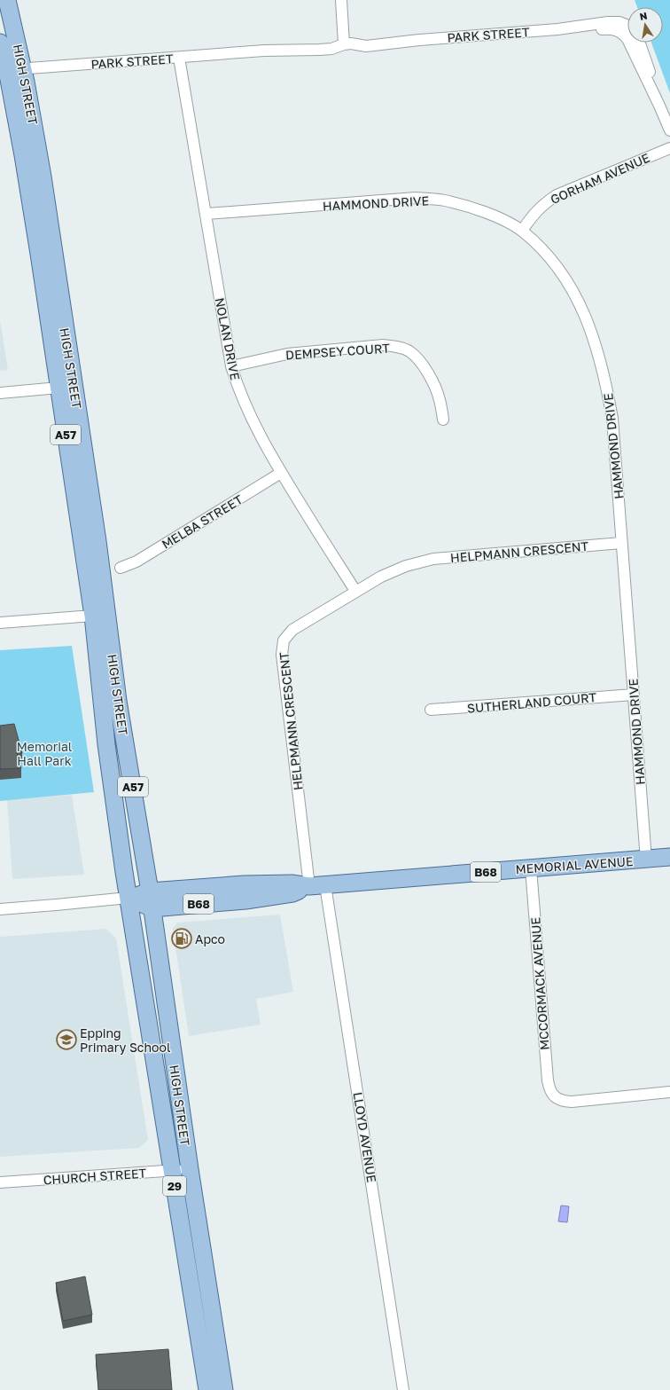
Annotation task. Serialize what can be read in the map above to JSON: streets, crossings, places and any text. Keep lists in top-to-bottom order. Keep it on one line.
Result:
{"streets":{"main road":["HIGH STREET","A57","MEMORIAL AVENUE","B68","29"],"street":["PARK STREET","GORHAM AVENUE","HAMMOND DRIVE","NOLAN DRIVE","DEMPSEY COURT","MELBA STREET","HELPMANN CRESCENT","SUTHERLAND COURT","MCCORMACK AVENUE","LLOYD AVENUE","CHURCH STREET"]},"crossings":[["PARK STREET","HIGH STREET"],["PARK STREET","NOLAN DRIVE"],["HIGH STREET","MEMORIAL AVENUE"],["HIGH STREET","CHURCH STREET"],["GORHAM AVENUE","HAMMOND DRIVE"],["HAMMOND DRIVE","NOLAN DRIVE"],["HAMMOND DRIVE","HELPMANN CRESCENT"],["HAMMOND DRIVE","SUTHERLAND COURT"],["HAMMOND DRIVE","MEMORIAL AVENUE"],["NOLAN DRIVE","DEMPSEY COURT"],["NOLAN DRIVE","MELBA STREET"],["NOLAN DRIVE","HELPMANN CRESCENT"],["HELPMANN CRESCENT","MEMORIAL AVENUE"],["HELPMANN CRESCENT","LLOYD AVENUE"],["MEMORIAL AVENUE","MCCORMACK AVENUE"],["MEMORIAL AVENUE","LLOYD AVENUE"]],"parks":["Memorial Hall Park"],"places":{"fuel station":["Apco"],"school or university":["Epping Primary School"]},"north":"top"}
